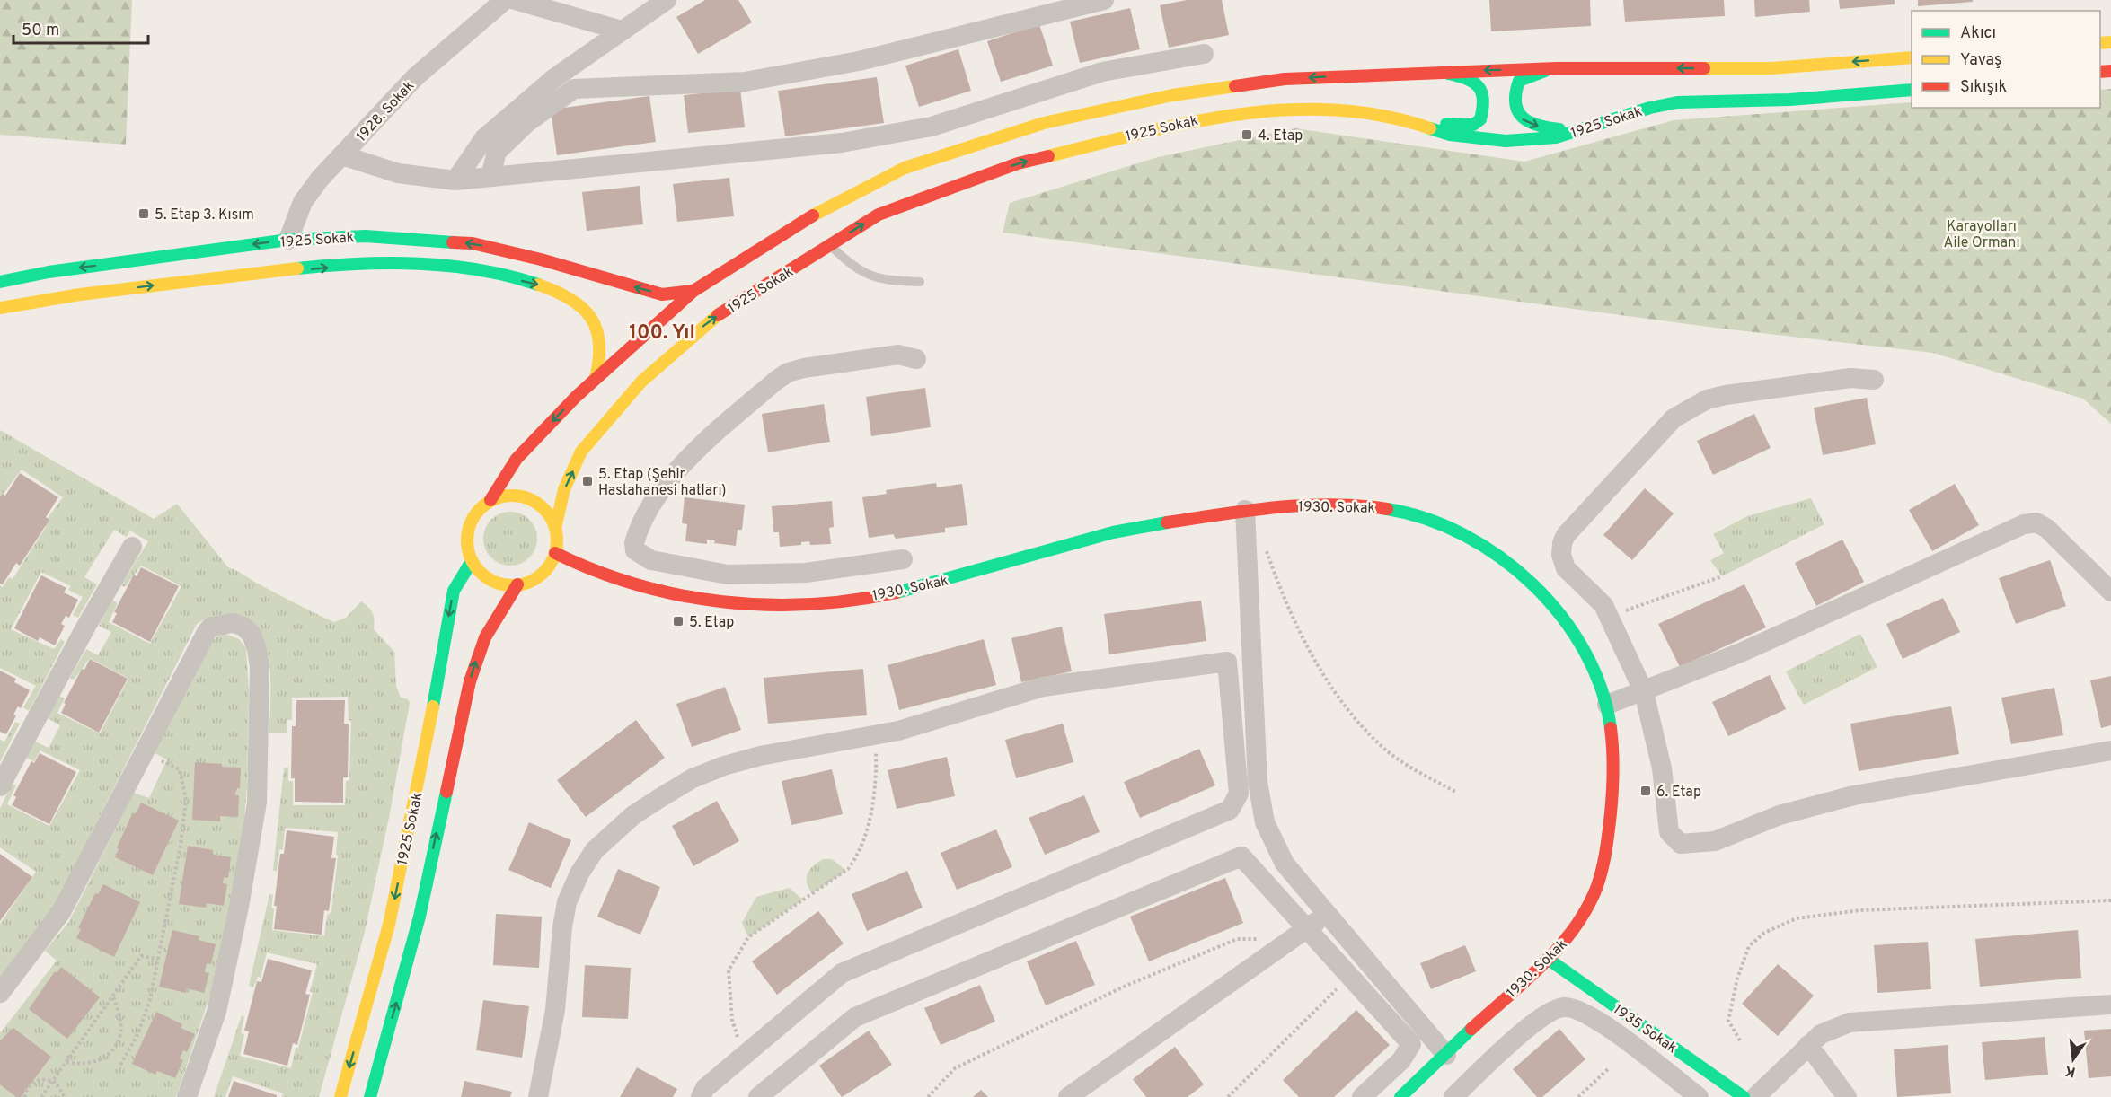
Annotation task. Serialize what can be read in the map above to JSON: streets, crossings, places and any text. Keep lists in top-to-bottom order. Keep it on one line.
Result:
{"streets":{"main road":["1925 Sokak","1930. Sokak","1935 Sokak"],"street":["1928. Sokak"]},"crossings":[["1928. Sokak","1925 Sokak"],["1925 Sokak","1930. Sokak"],["1930. Sokak","1935 Sokak"]],"districts":["100. Yıl"],"parks":["Karayolları Aile Ormanı"],"places":{"transit":["4. Etap","5. Etap 3. Kısım","5. Etap (Şehir Hastahanesi hatları)","5. Etap","6. Etap"]},"legend":["Akıcı","Yavaş","Sıkışık"],"scale_bar":"50 m","north":"bottom"}
